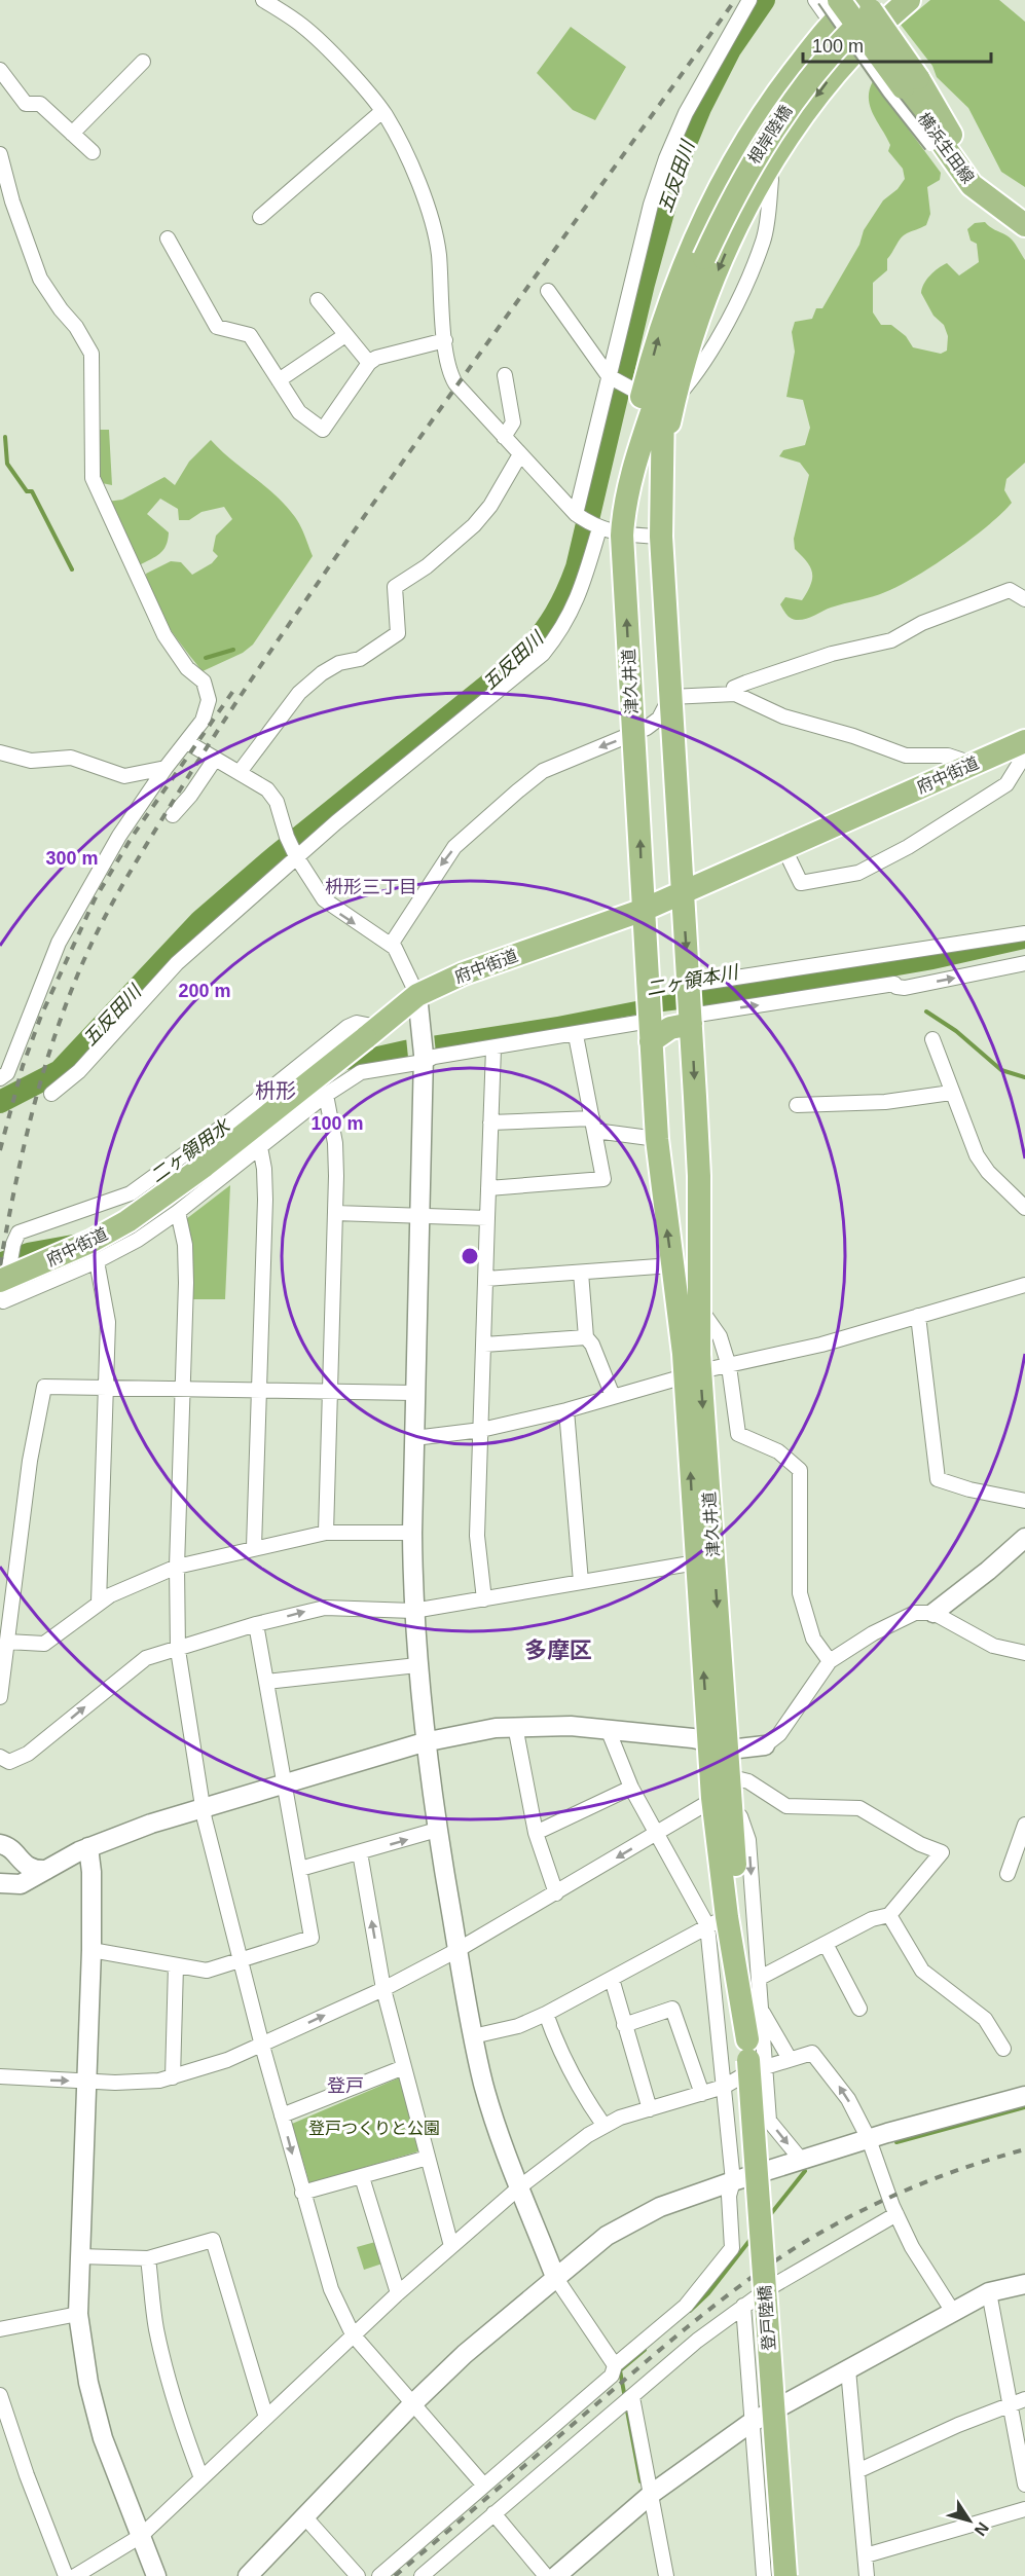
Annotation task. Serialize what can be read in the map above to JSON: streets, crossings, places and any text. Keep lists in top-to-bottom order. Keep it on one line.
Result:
{"streets":{"main road":["根岸陸橋","横浜生田線","津久井道","府中街道","登戸陸橋"]},"crossings":[["根岸陸橋","津久井道"],["津久井道","府中街道"],["津久井道","登戸陸橋"]],"districts":["枡形三丁目","枡形","多摩区","登戸"],"water":["五反田川","二ヶ領本川","二ヶ領用水"],"parks":["登戸つくりと公園"],"scale_bar":"100 m","north":"bottom right","rings":["300 m","200 m","100 m"]}
